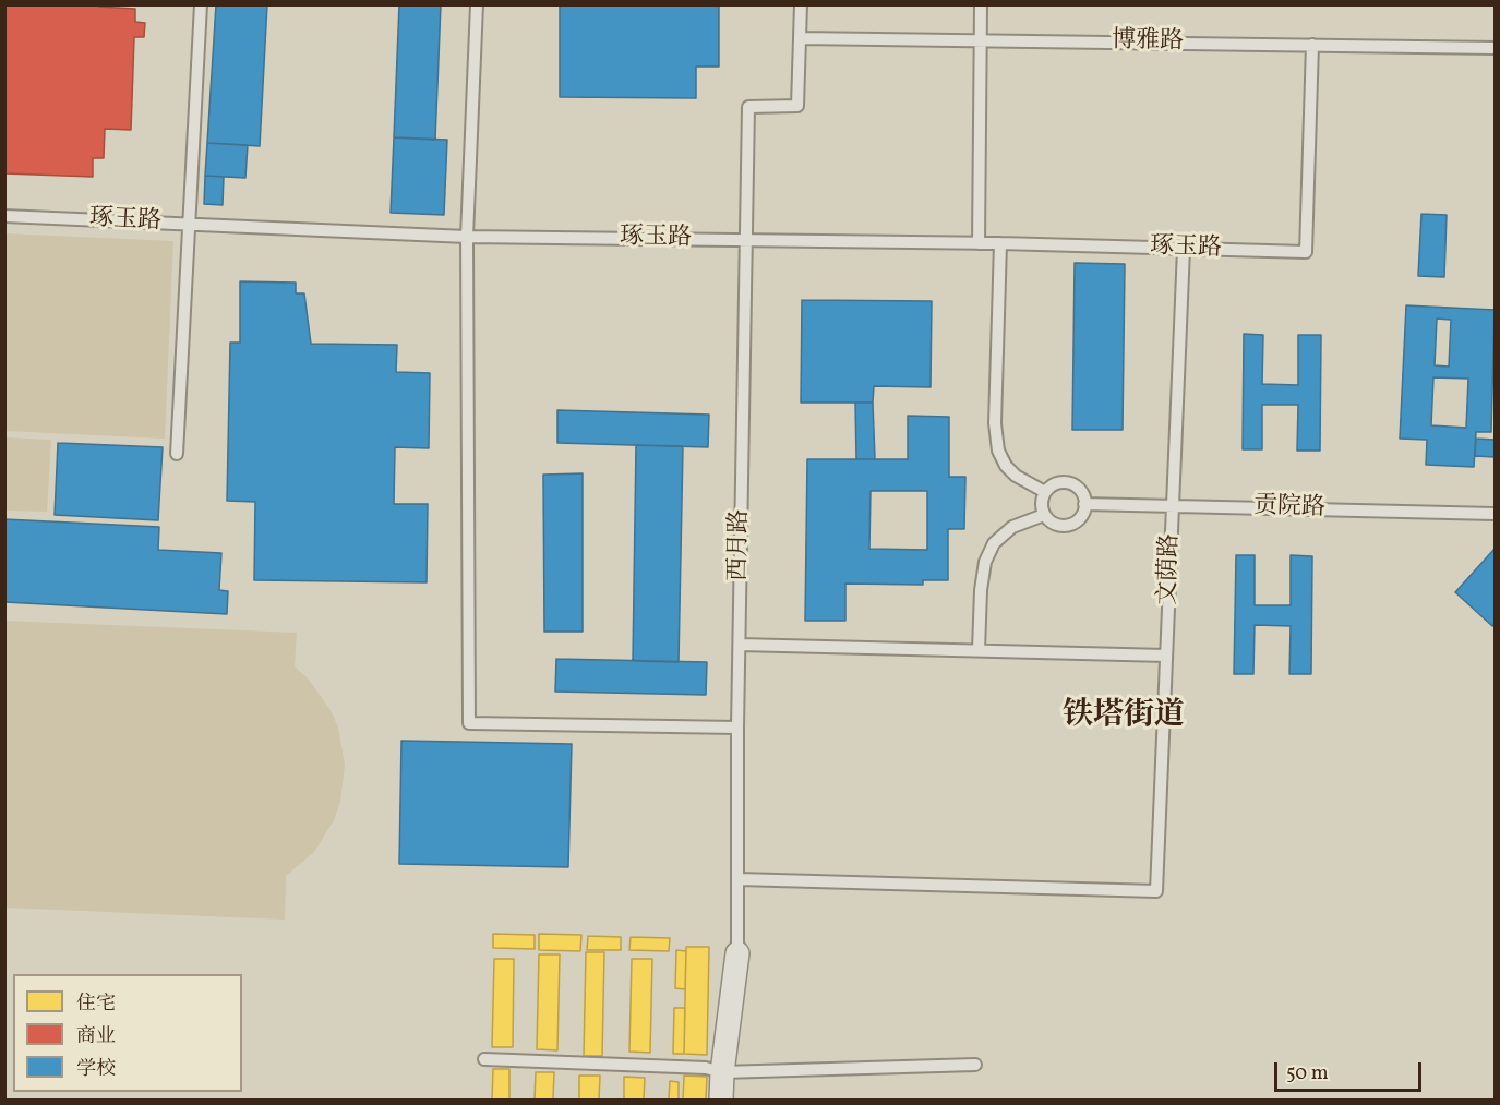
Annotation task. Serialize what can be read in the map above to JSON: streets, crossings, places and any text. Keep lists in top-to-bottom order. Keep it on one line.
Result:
{"streets":{"street":["西月路"],"lane":["博雅路","琢玉路","贡院路","文荫路"]},"crossings":[["博雅路","琢玉路"],["博雅路","西月路"],["琢玉路","西月路"],["琢玉路","文荫路"],["贡院路","文荫路"],["西月路","文荫路"]],"districts":["铁塔街道"],"legend":["住宅","商业","学校"],"scale_bar":"50 m"}
